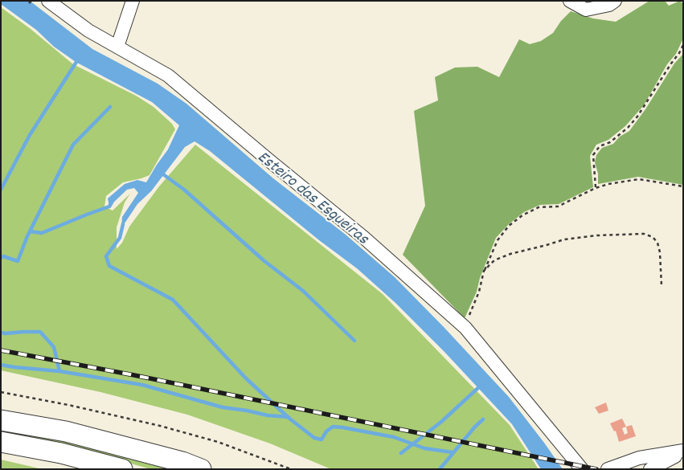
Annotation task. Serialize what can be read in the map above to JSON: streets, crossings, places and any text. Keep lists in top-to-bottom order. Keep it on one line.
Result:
{"water":["Esteiro das Esgueiras"]}
